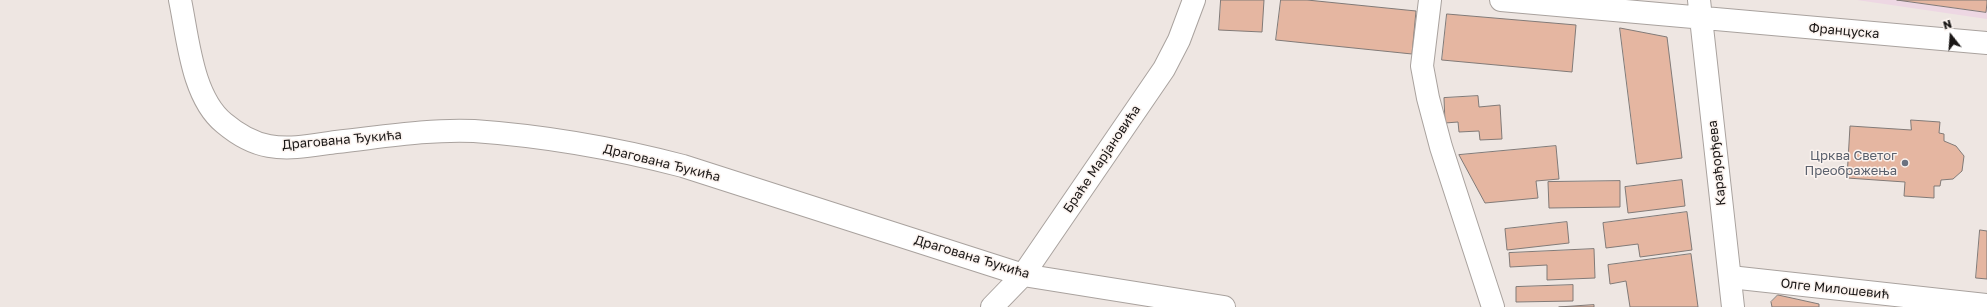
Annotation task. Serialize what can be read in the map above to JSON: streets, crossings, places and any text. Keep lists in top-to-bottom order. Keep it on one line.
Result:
{"streets":{"street":["Француска","Драгована Ђукића","Браће Марјановића","Карађорђева","Олге Милошевић"]},"crossings":[["Француска","Карађорђева"],["Драгована Ђукића","Браће Марјановића"],["Карађорђева","Олге Милошевић"]],"places":["Црква Светог Преображења"],"north":"top"}
